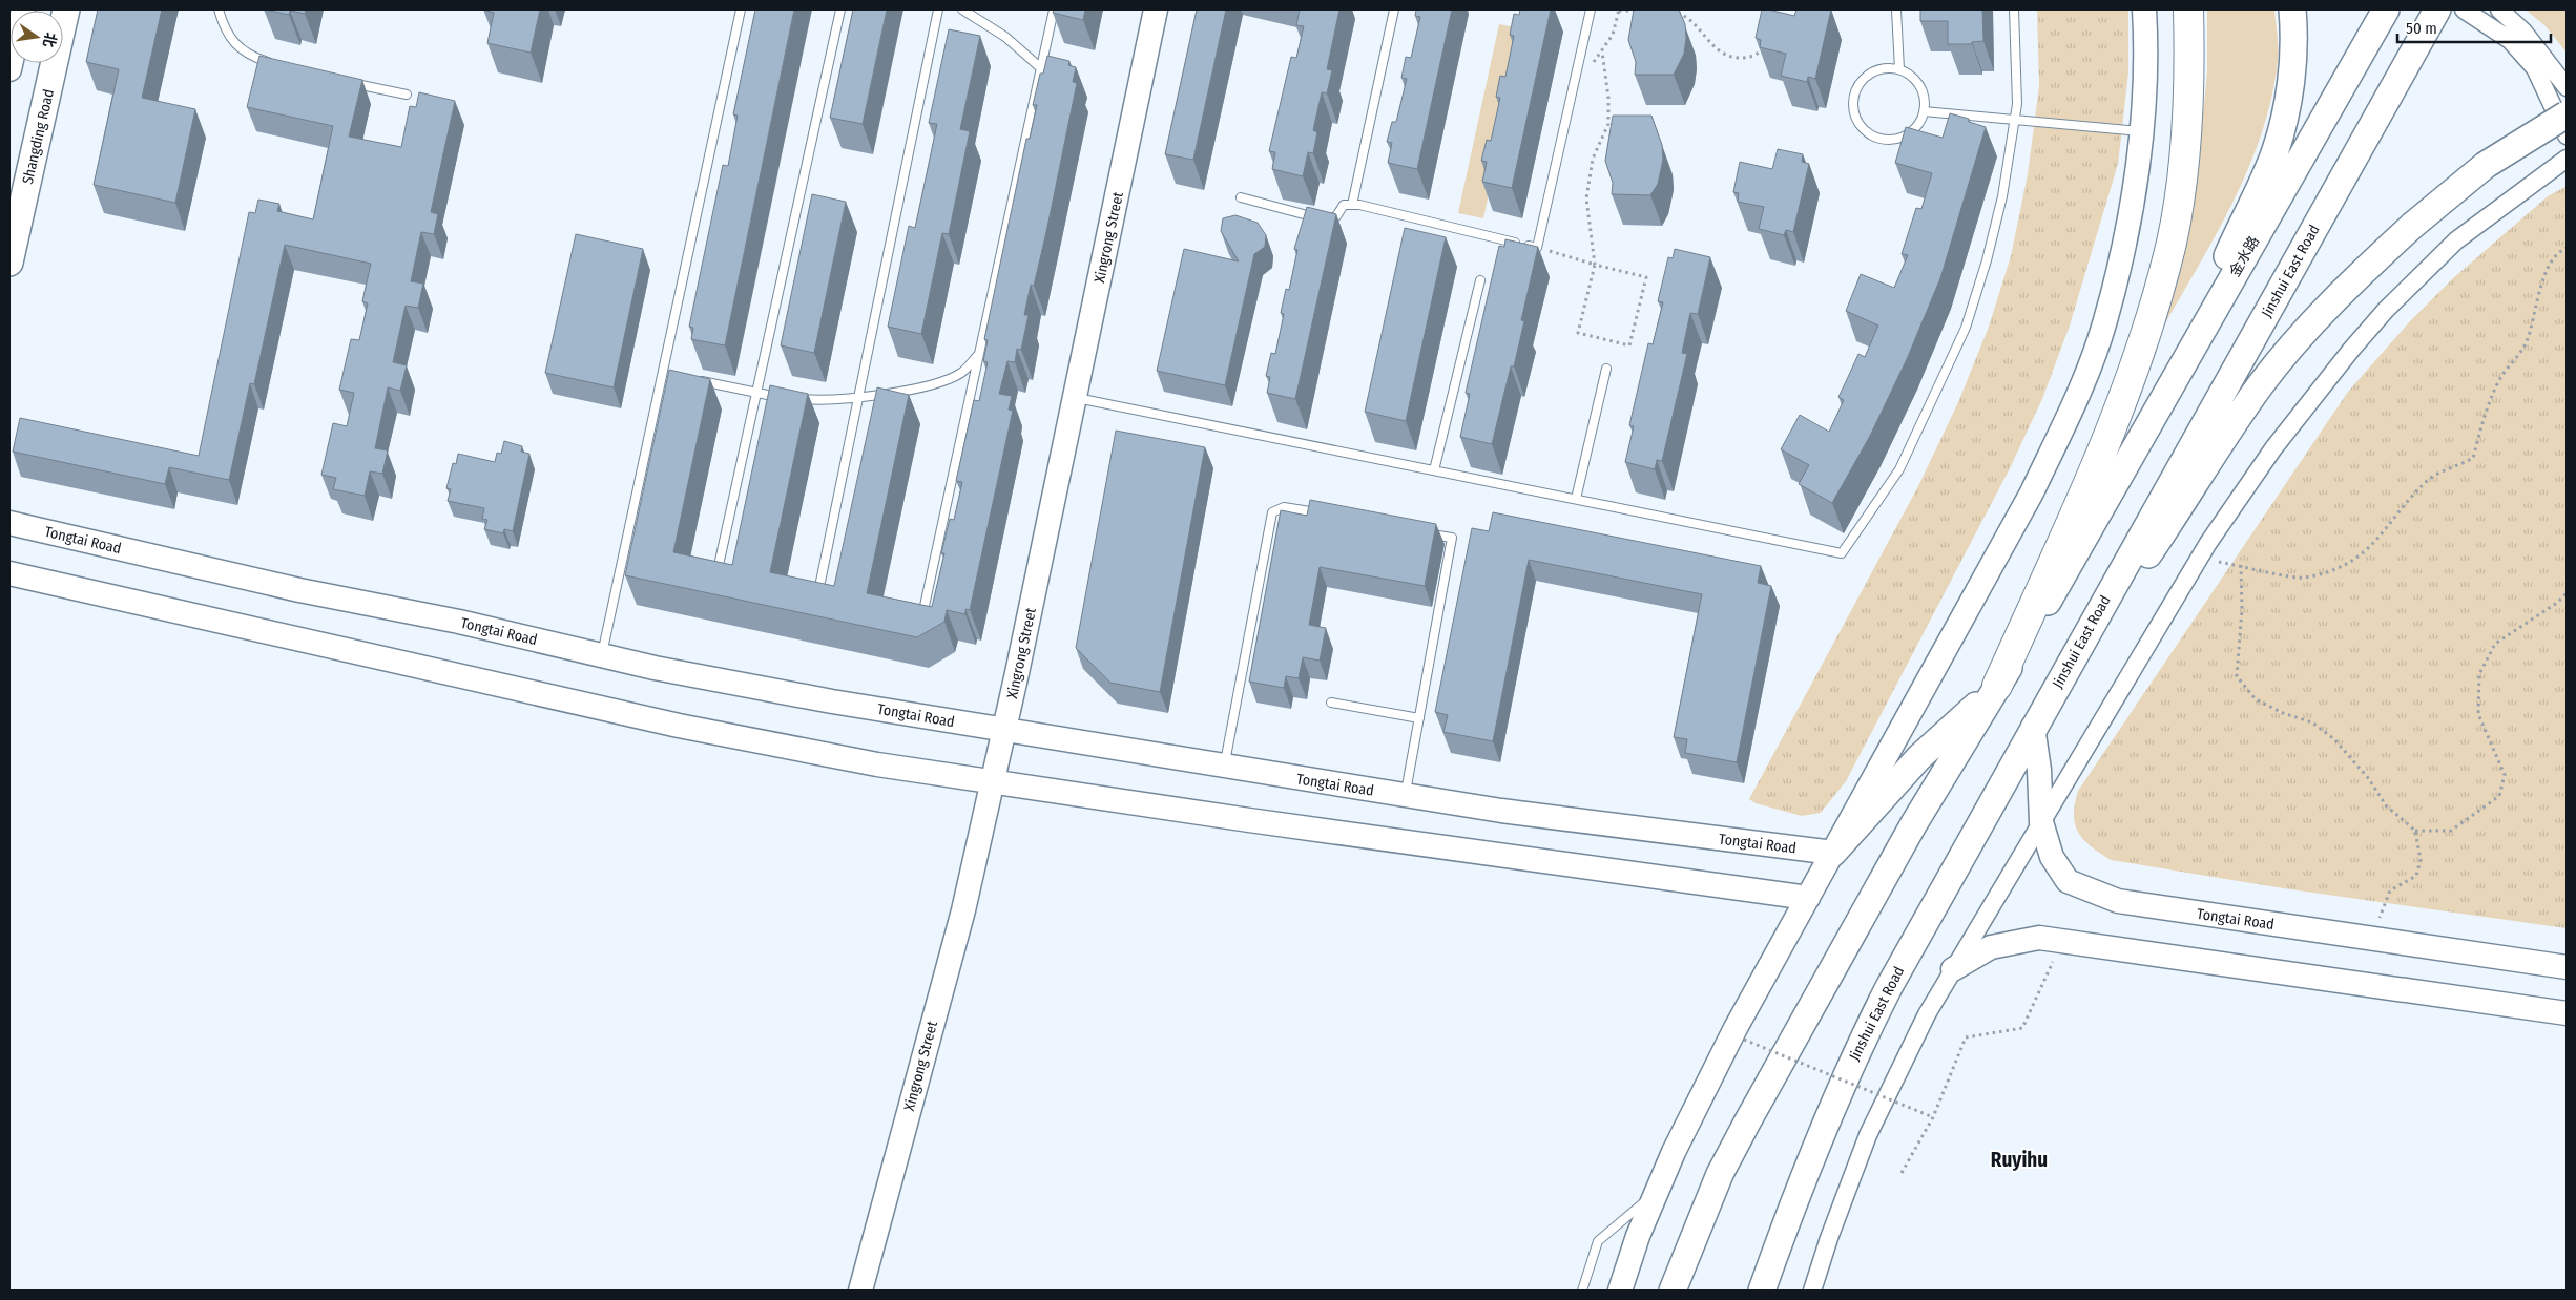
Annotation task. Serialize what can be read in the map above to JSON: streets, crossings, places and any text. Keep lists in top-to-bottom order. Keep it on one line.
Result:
{"streets":{"main road":["Shangding Road","金水路","Jinshui East Road"],"street":["Xingrong Street","Tongtai Road"]},"crossings":[["Xingrong Street","Tongtai Road"],["Jinshui East Road","Tongtai Road"]],"districts":["Ruyihu"],"scale_bar":"50 m","north":"right"}
